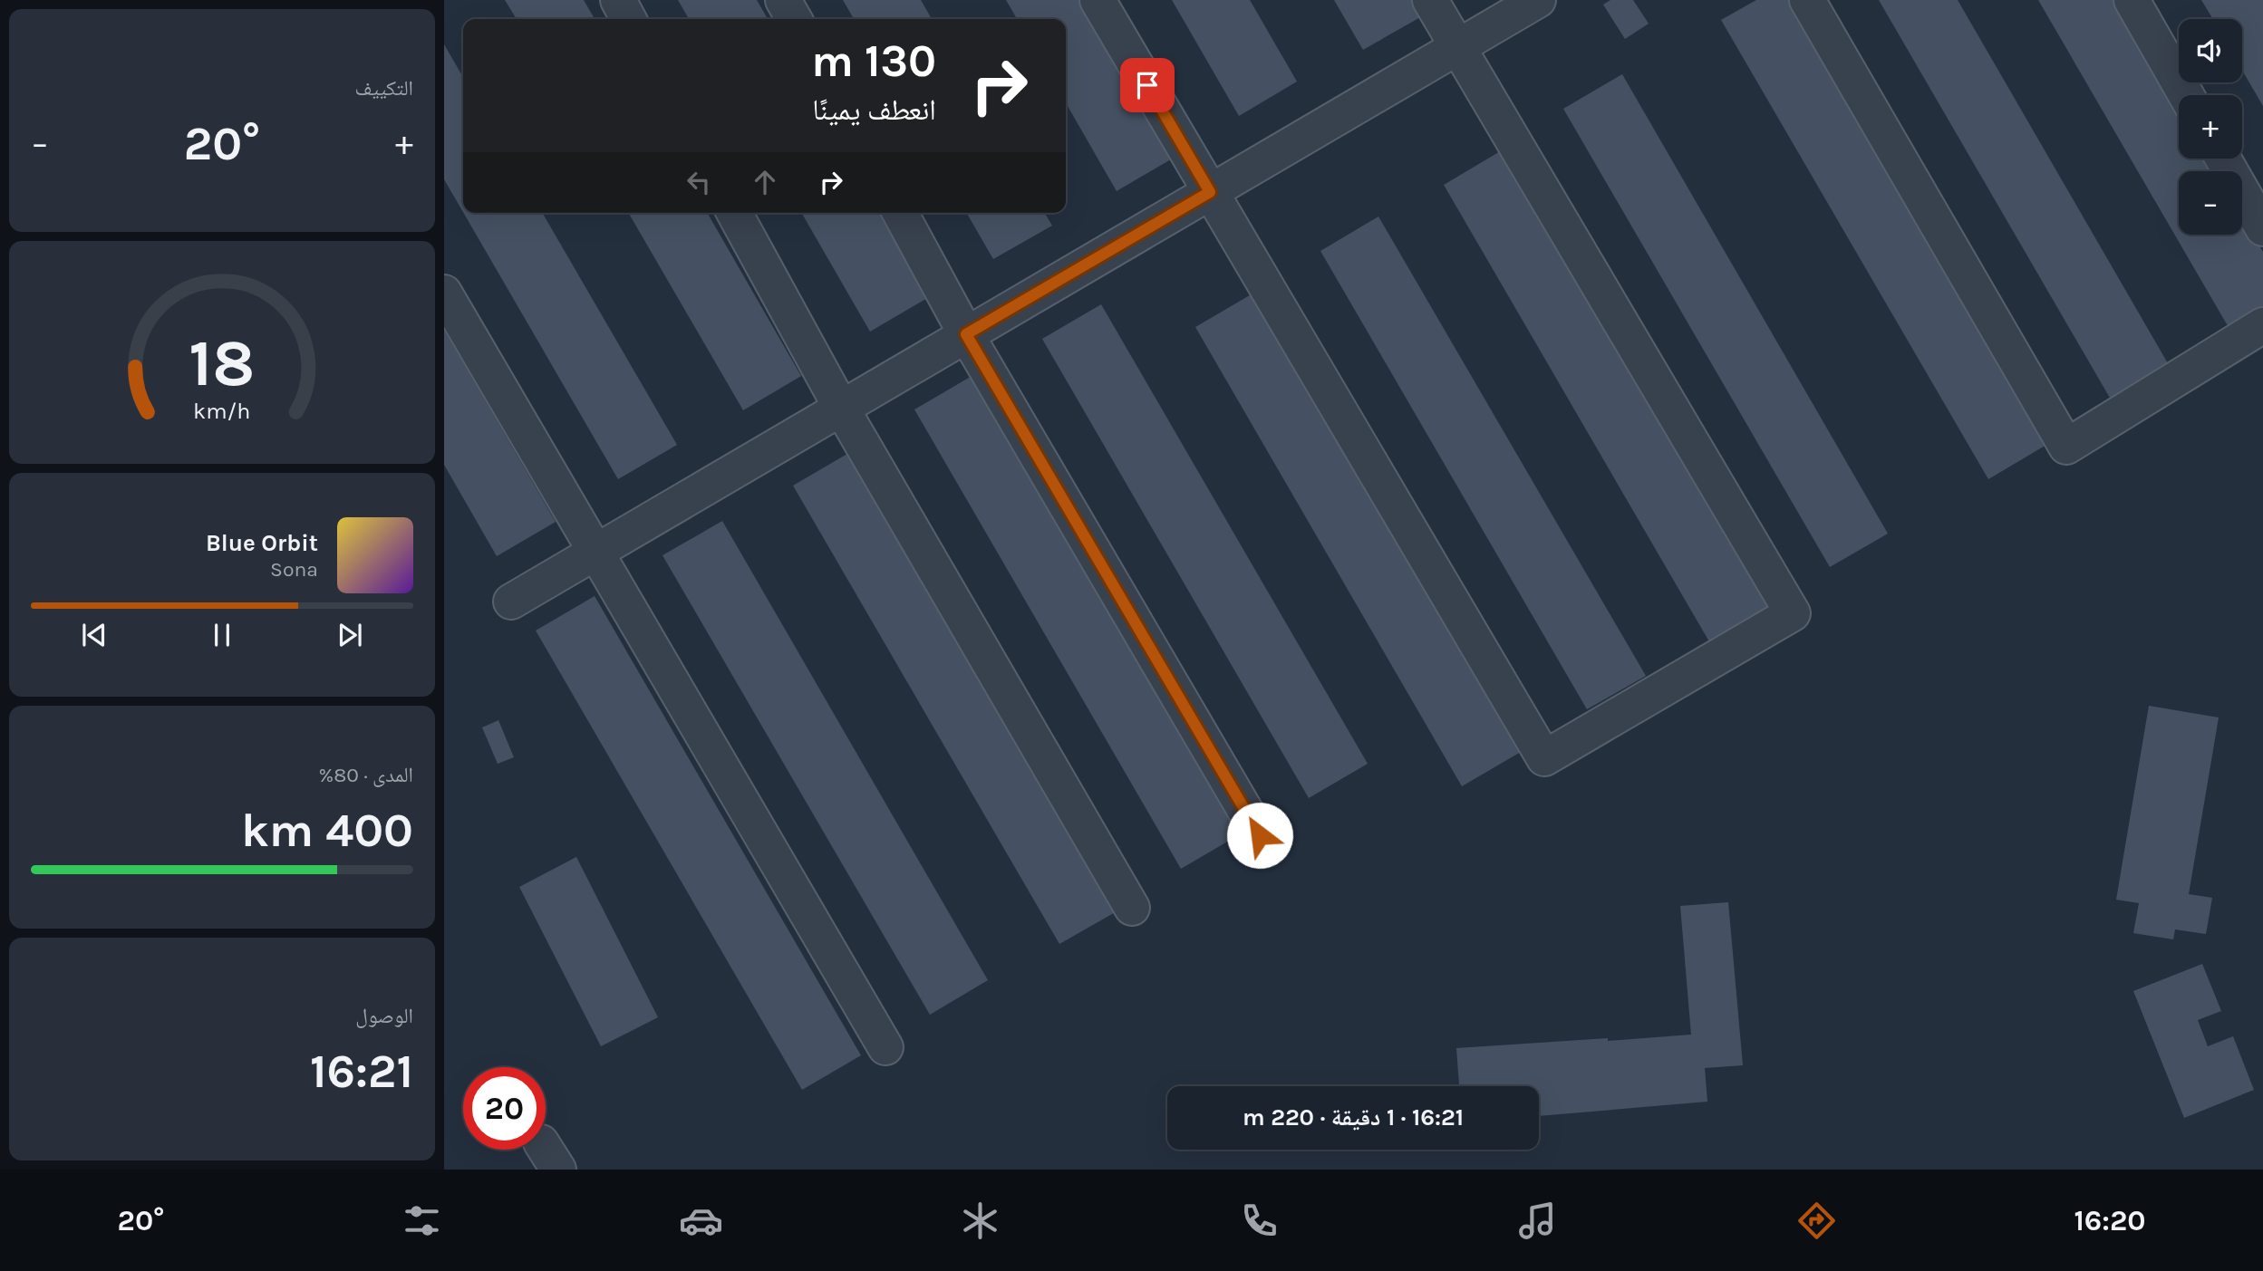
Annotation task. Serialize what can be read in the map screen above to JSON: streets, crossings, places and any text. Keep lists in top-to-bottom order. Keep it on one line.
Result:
{"page":{"tile":["التكييف",["المدى · 80%","400 km"],["الوصول","16:21"]],"map_buttons":["+","−"],"turn":["130 m","انعطف يمينًا"],"heat":["−","20°","+"],"song":["Blue Orbit","Sona"],"limit":"20","trip":"16:21 · 1 دقيقة · 220 m","tabs":["16:20","20°"],"gauge":["18","km/h"]}}
